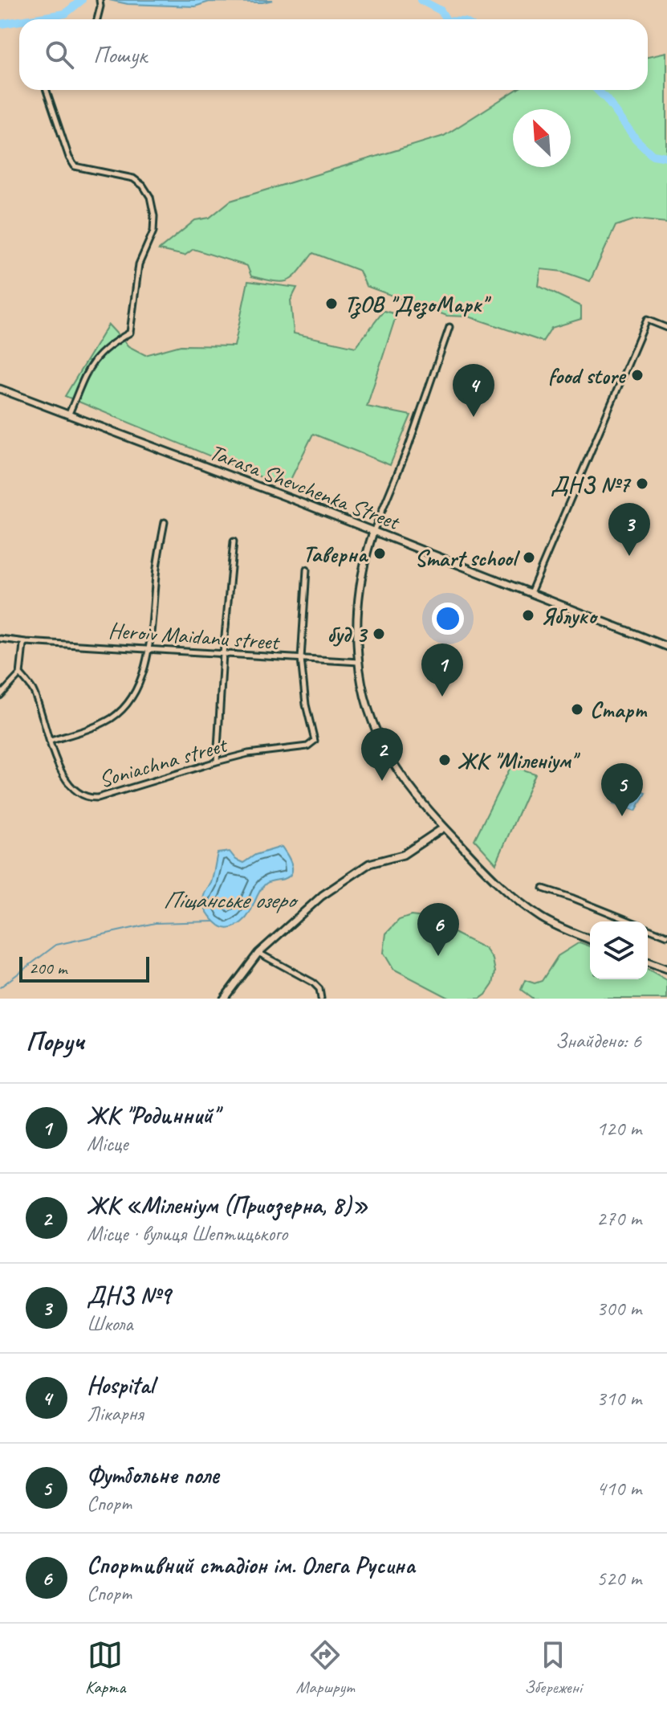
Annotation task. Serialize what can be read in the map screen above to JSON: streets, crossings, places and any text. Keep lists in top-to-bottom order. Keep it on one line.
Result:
{"streets":{"street":["Tarasa Shevchenka Street","Heroiv Maidanu street","Soniachna street"]},"crossings":[["Heroiv Maidanu street","Soniachna street"]],"water":["Піщанське озеро"],"places":["ТзОВ \"ДезоМарк\"","food store","ДНЗ №7","Таверна","Smart school","Яблуко","буд 3","Старт","ЖК \"Міленіум\""],"scale_bar":"200 m","north":"top left","page":{"search":"Пошук","pins":["4","3","1","2","5","6"],"scale":"200 m","heading":["Поруч","Знайдено: 6"],"list":[{"mark":"1","name":"ЖК \"Родинний\"","note":"Місце","value":"120 m"},{"mark":"2","name":"ЖК «Міленіум (Приозерна, 8)»","note":"Місце · вулиця Шептицького","value":"270 m"},{"mark":"3","name":"ДНЗ №9","note":"Школа","value":"300 m"},{"mark":"4","name":"Hospital","note":"Лікарня","value":"310 m"},{"mark":"5","name":"Футбольне поле","note":"Спорт","value":"410 m"},{"mark":"6","name":"Спортивний стадіон ім. Олега Русина","note":"Спорт","value":"520 m"}],"nav":["Карта","Маршрут","Збережені"]}}
